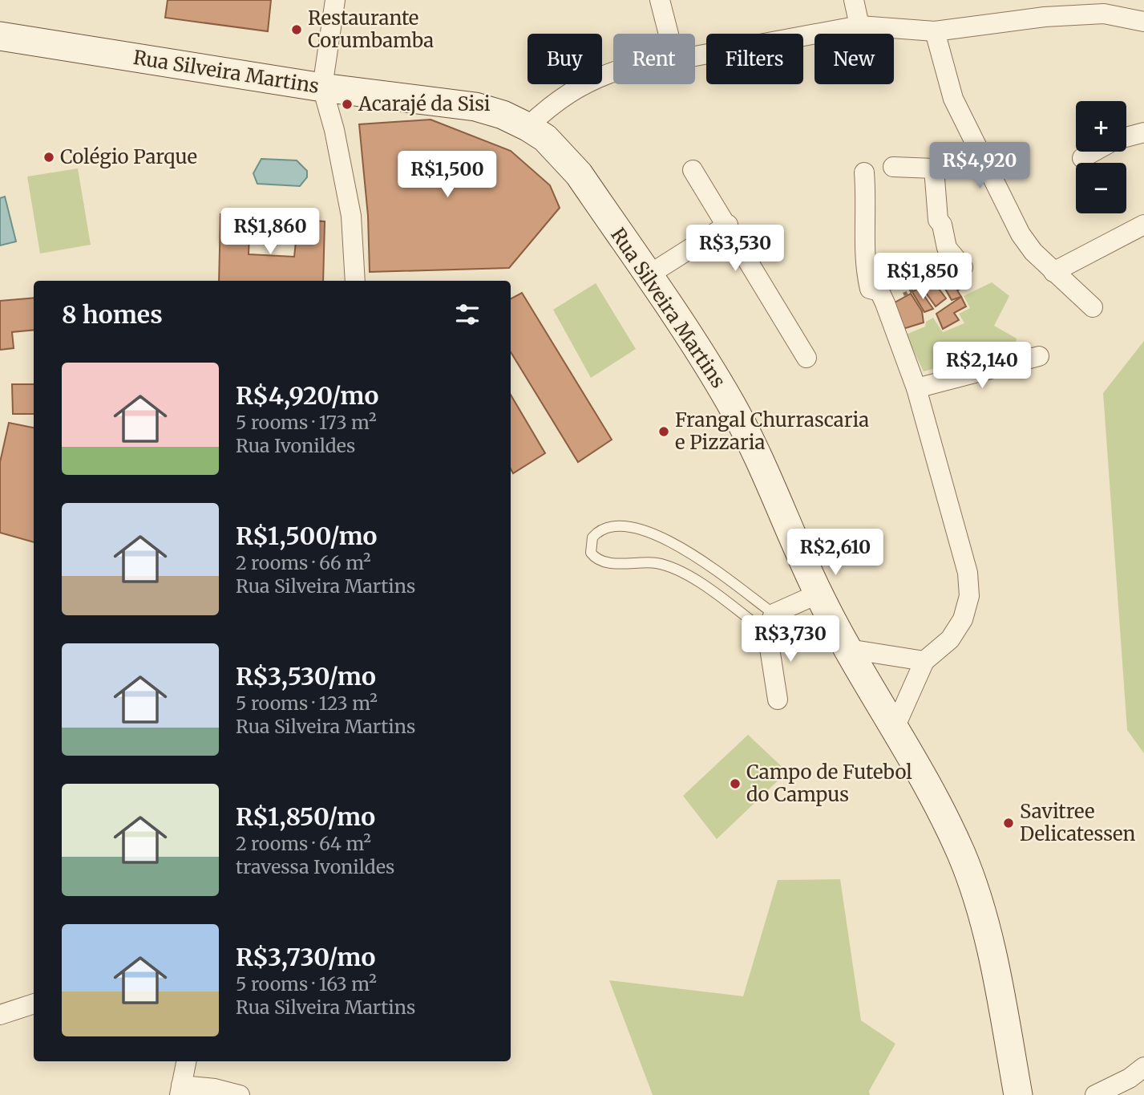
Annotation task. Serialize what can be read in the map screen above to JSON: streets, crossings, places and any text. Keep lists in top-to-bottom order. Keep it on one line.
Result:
{"streets":{"main road":["Rua Silveira Martins"]},"places":["Restaurante Corumbamba","Acarajé da Sisi","Colégio Parque","Frangal Churrascaria e Pizzaria","Campo de Futebol do Campus","Savitree Delicatessen"],"page":{"chip":["Buy","Rent","Filters","New"],"map_buttons":["+","−"],"price":["R$4,920","R$1,500","R$1,860","R$3,530","R$1,850","R$2,140","R$2,610","R$3,730"],"heading":"8 homes","list":[{"name":"R$4,920/mo","note":"5 rooms · 173 m² · Rua Ivonildes"},{"name":"R$1,500/mo","note":"2 rooms · 66 m² · Rua Silveira Martins"},{"name":"R$3,530/mo","note":"5 rooms · 123 m² · Rua Silveira Martins"},{"name":"R$1,850/mo","note":"2 rooms · 64 m² · travessa Ivonildes"},{"name":"R$3,730/mo","note":"5 rooms · 163 m² · Rua Silveira Martins"}]}}
